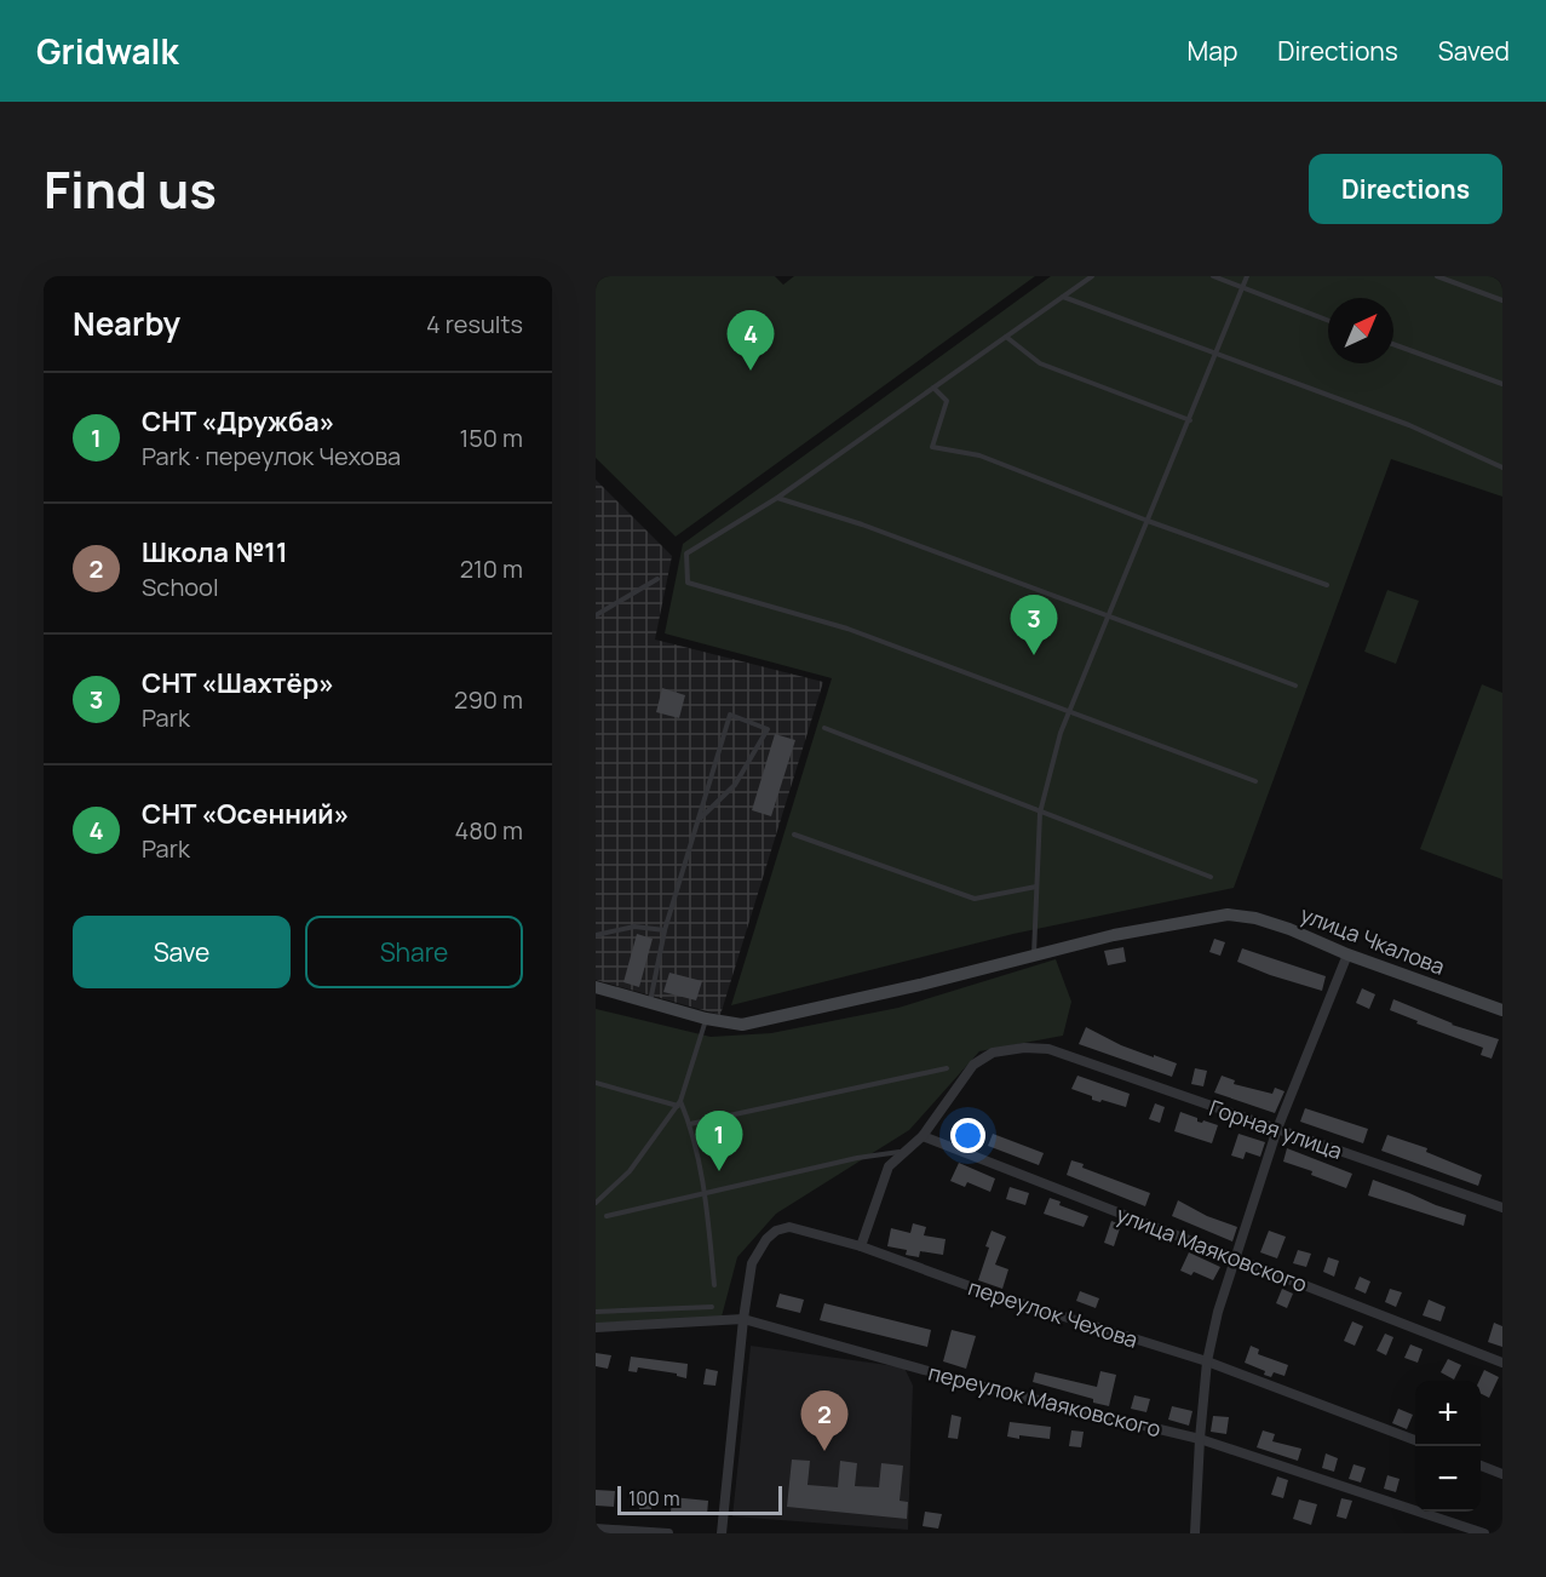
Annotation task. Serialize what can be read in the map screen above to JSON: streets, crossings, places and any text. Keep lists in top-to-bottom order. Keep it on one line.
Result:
{"streets":{"main road":["улица Чкалова"],"street":["Горная улица","улица Маяковского","переулок Чехова","переулок Маяковского"]},"crossings":[["Горная улица","улица Маяковского"],["переулок Чехова","переулок Маяковского"]],"scale_bar":"100 m","north":"top right","page":{"header":"Gridwalk","nav":["Map","Directions","Saved"],"title":"Find us","buttons":["Directions",["Save","Share"]],"heading":["Nearby","4 results"],"pins":["4","3","1","2"],"list":[{"mark":"1","name":"СНТ «Дружба»","note":"Park · переулок Чехова","value":"150 m"},{"mark":"2","name":"Школа №11","note":"School","value":"210 m"},{"mark":"3","name":"СНТ «Шахтёр»","note":"Park","value":"290 m"},{"mark":"4","name":"СНТ «Осенний»","note":"Park","value":"480 m"}],"map_buttons":["+","−"],"scale":"100 m"}}
